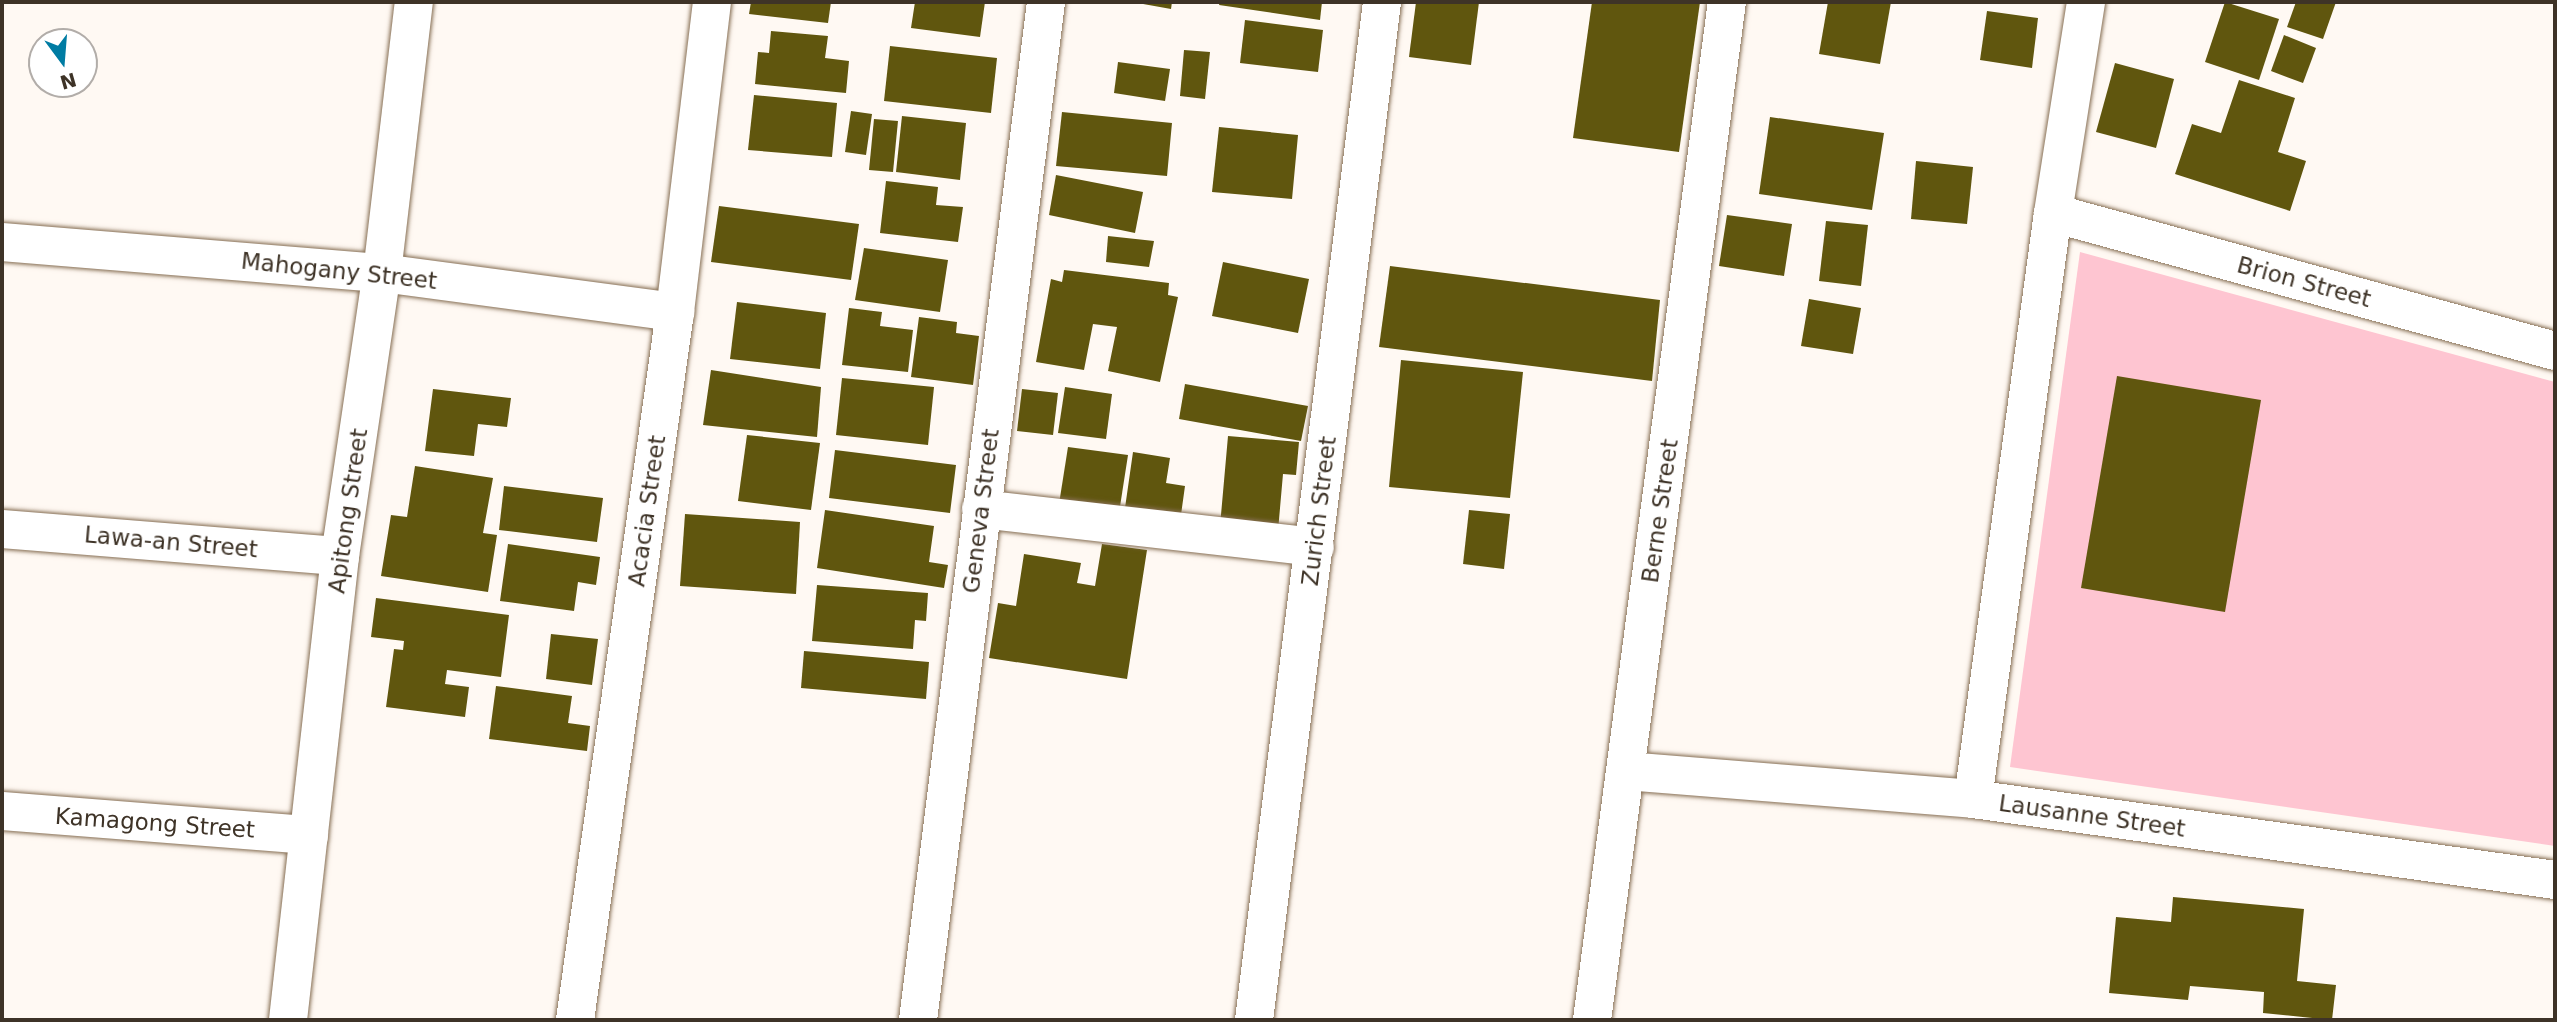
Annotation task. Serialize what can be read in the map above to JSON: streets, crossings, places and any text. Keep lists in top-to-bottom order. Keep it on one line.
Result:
{"streets":{"street":["Mahogany Street","Brion Street","Apitong Street","Acacia Street","Geneva Street","Zurich Street","Berne Street","Lawa-an Street","Lausanne Street","Kamagong Street"]},"crossings":[["Mahogany Street","Apitong Street"],["Mahogany Street","Acacia Street"],["Apitong Street","Lawa-an Street"],["Apitong Street","Kamagong Street"],["Berne Street","Lausanne Street"]],"north":"bottom"}
